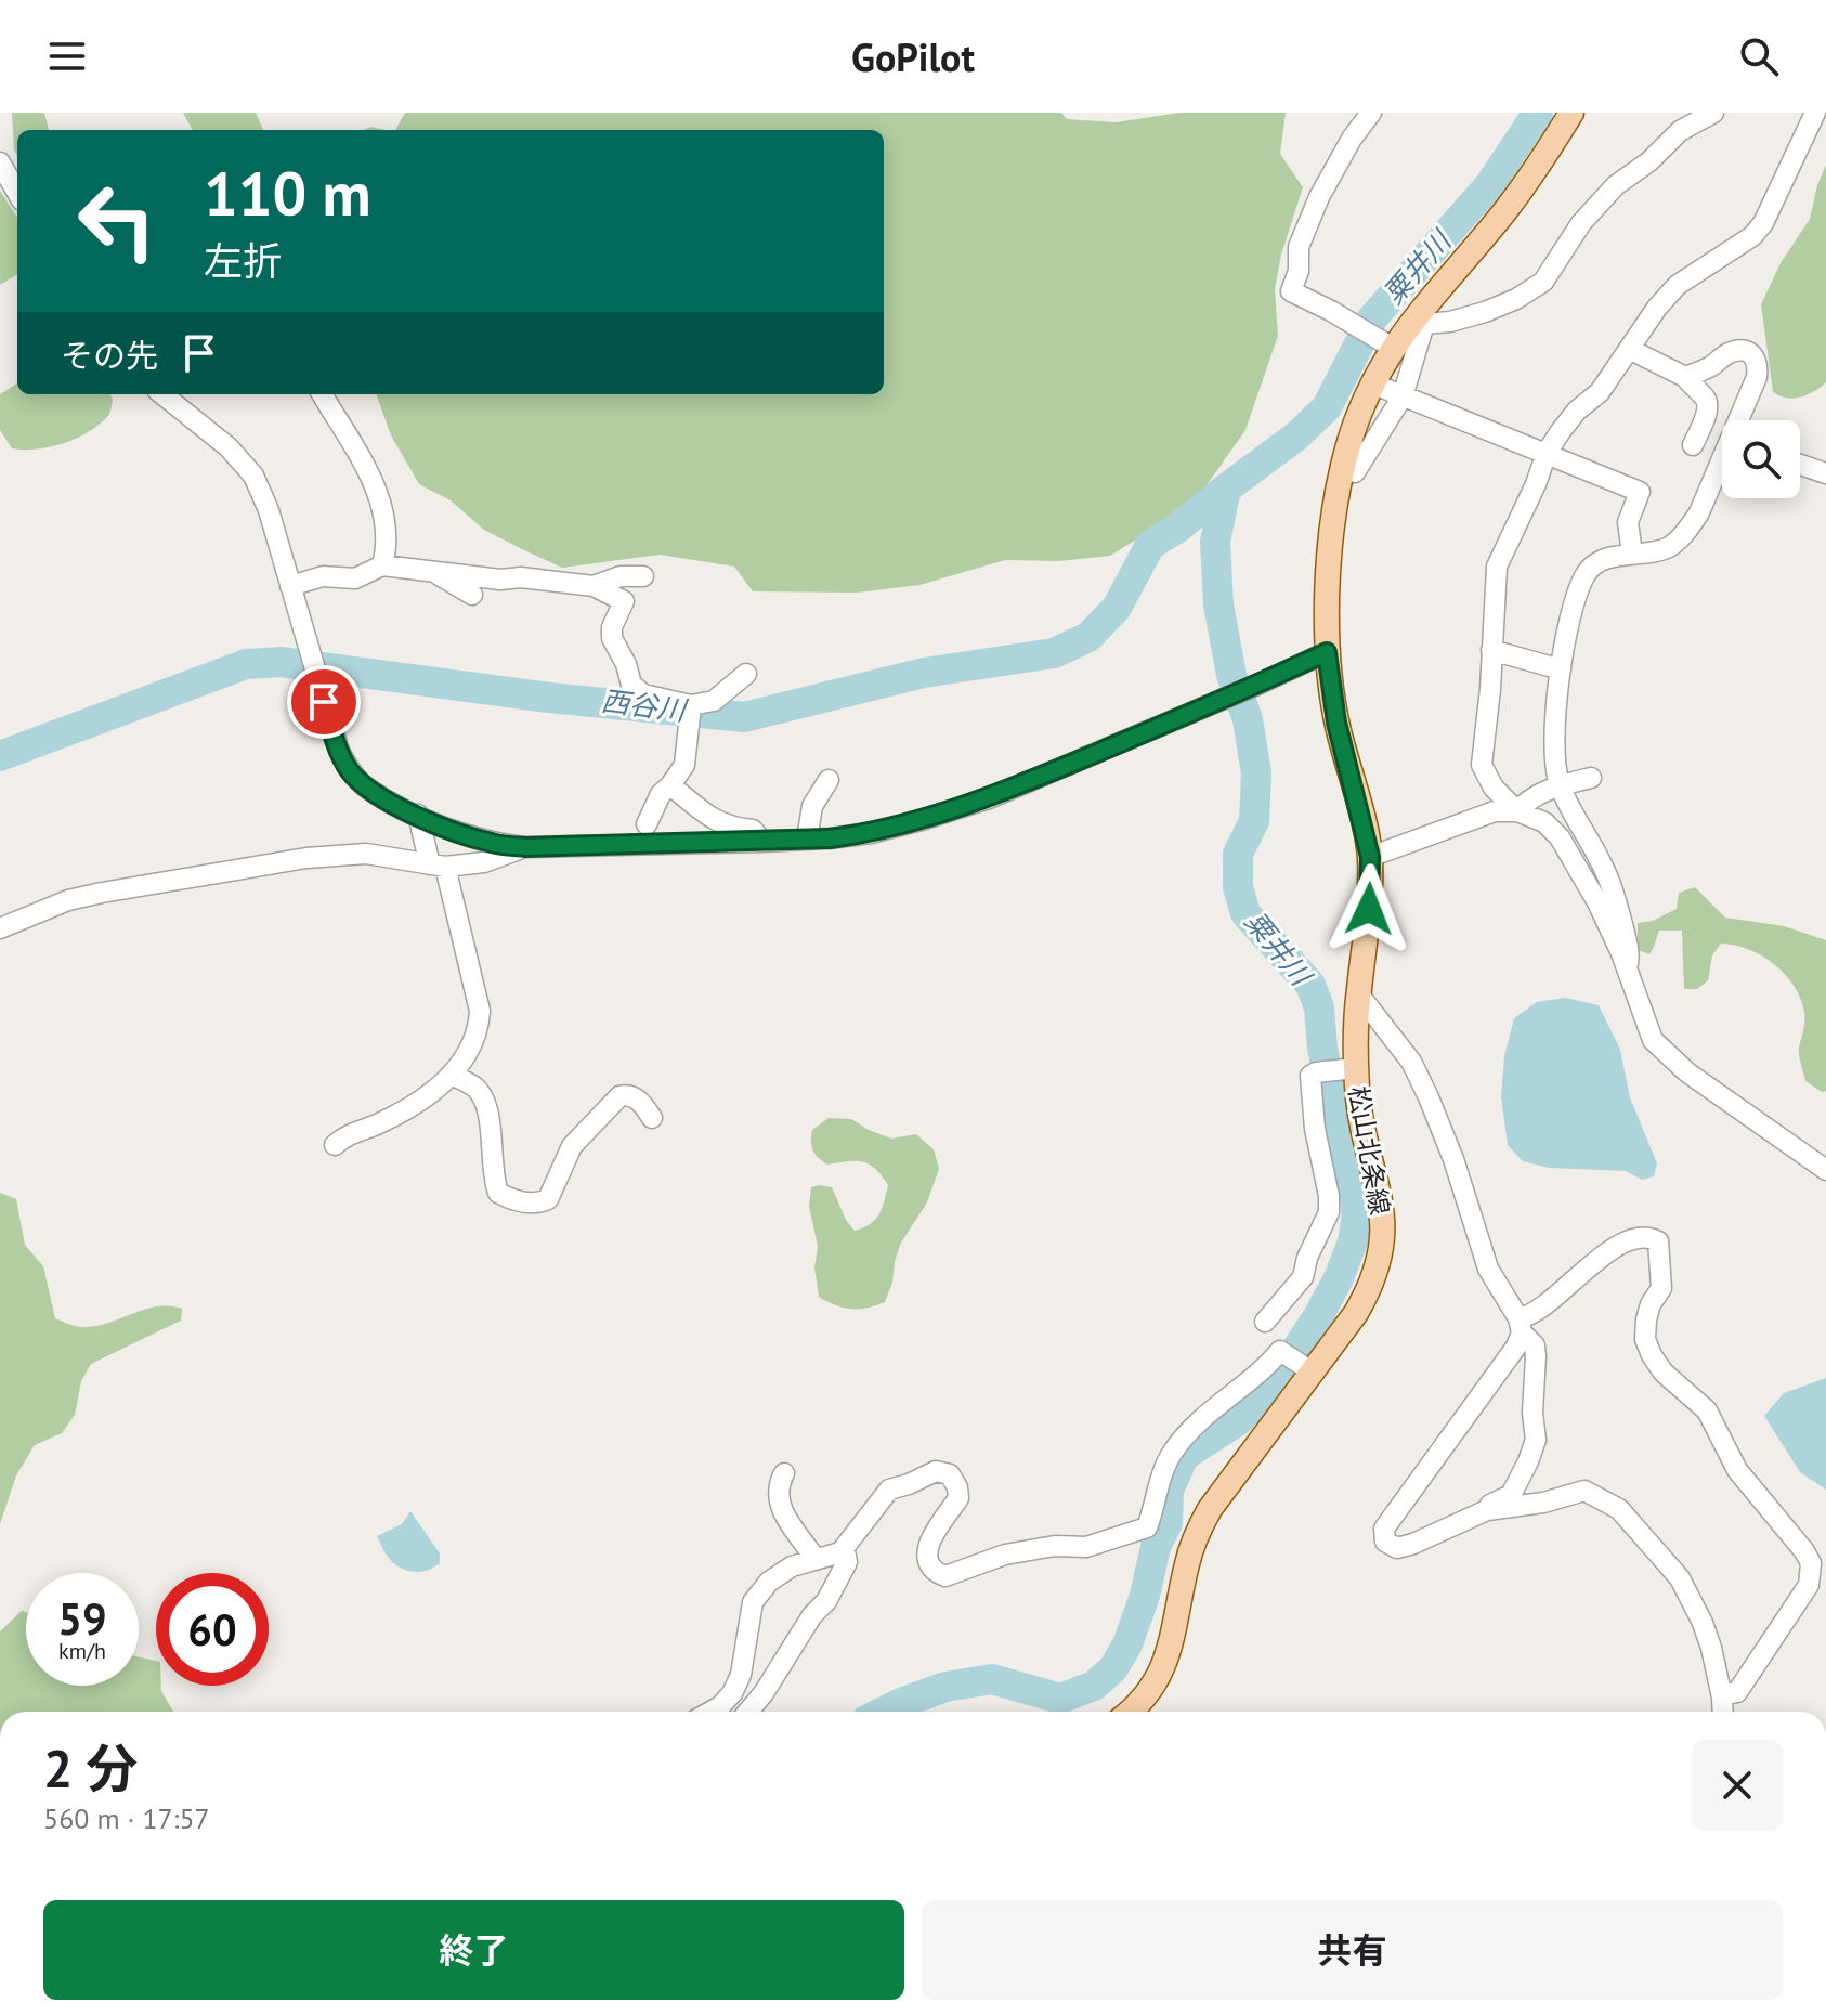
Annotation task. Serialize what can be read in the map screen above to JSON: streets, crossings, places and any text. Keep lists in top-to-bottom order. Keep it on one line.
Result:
{"streets":{"main road":["松山北条線"]},"water":["粟井川","西谷川"],"page":{"header":"GoPilot","turn":["110 m","左折"],"then":"その先","speed":"59 km/h","limit":"60","heading":["2 分","560 m · 17:57"],"buttons":["終了","共有"]}}
